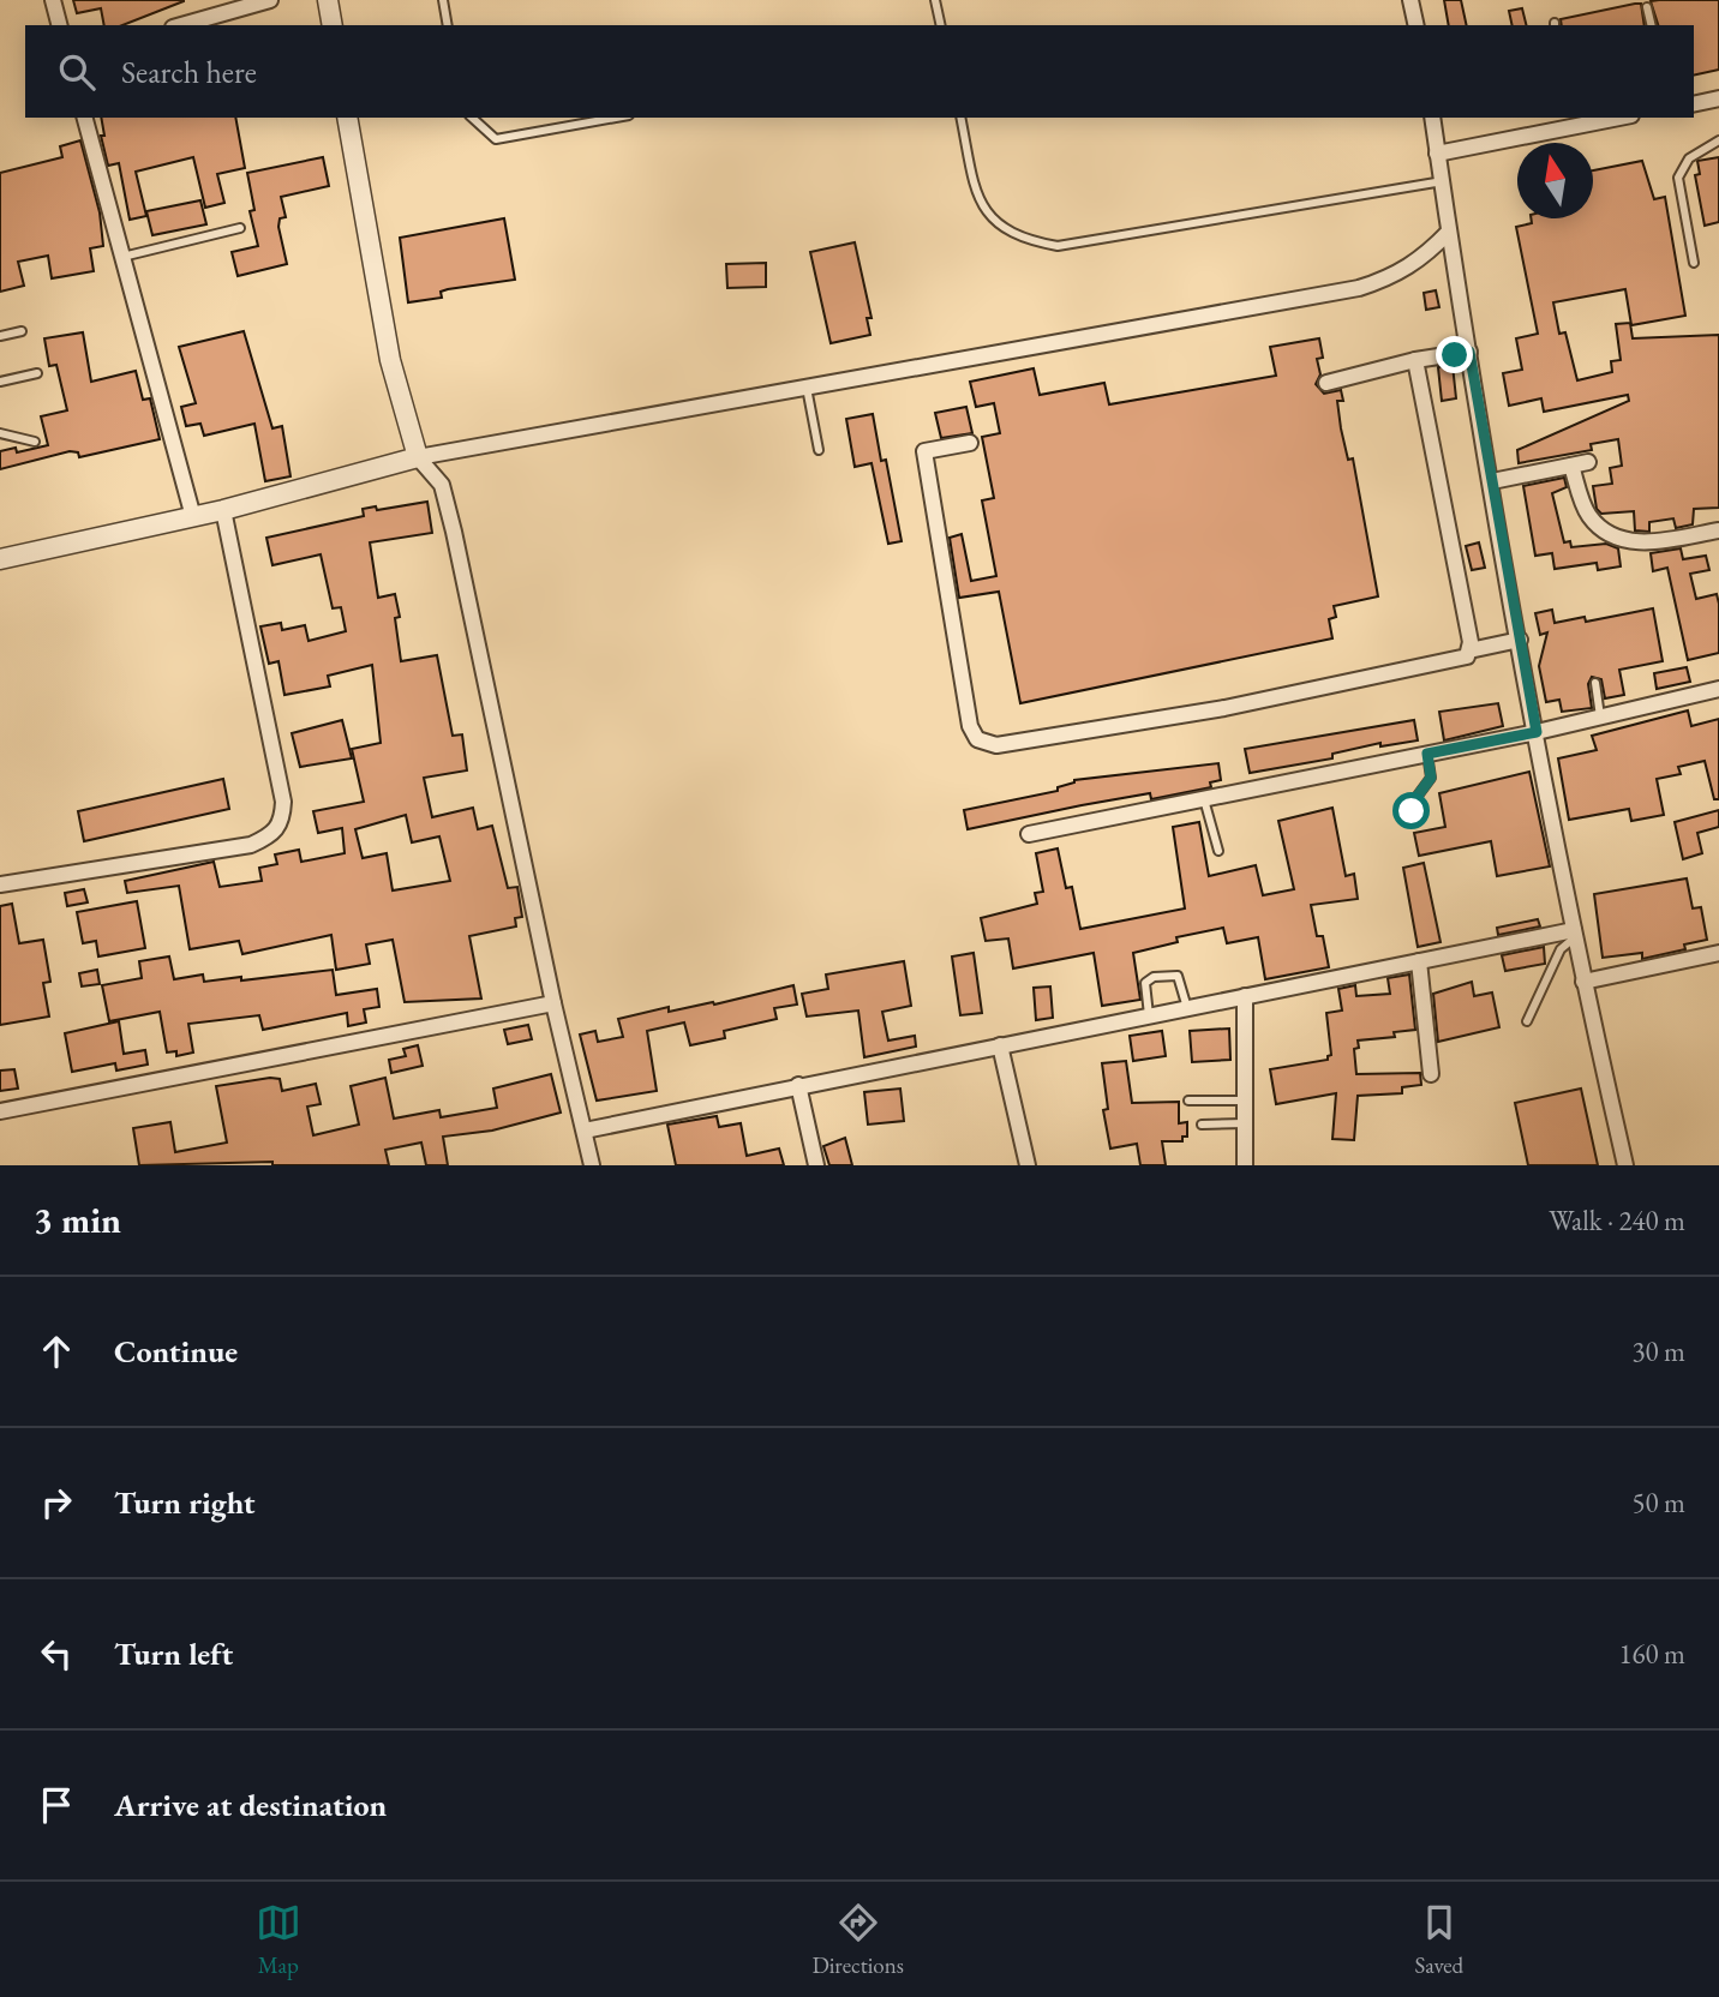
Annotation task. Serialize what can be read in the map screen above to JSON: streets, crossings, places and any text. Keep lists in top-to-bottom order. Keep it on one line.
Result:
{"north":"top","page":{"search":"Search here","heading":["3 min","Walk · 240 m"],"list":[["Continue","30 m"],["Turn right","50 m"],["Turn left","160 m"],"Arrive at destination"],"nav":["Map","Directions","Saved"]}}
